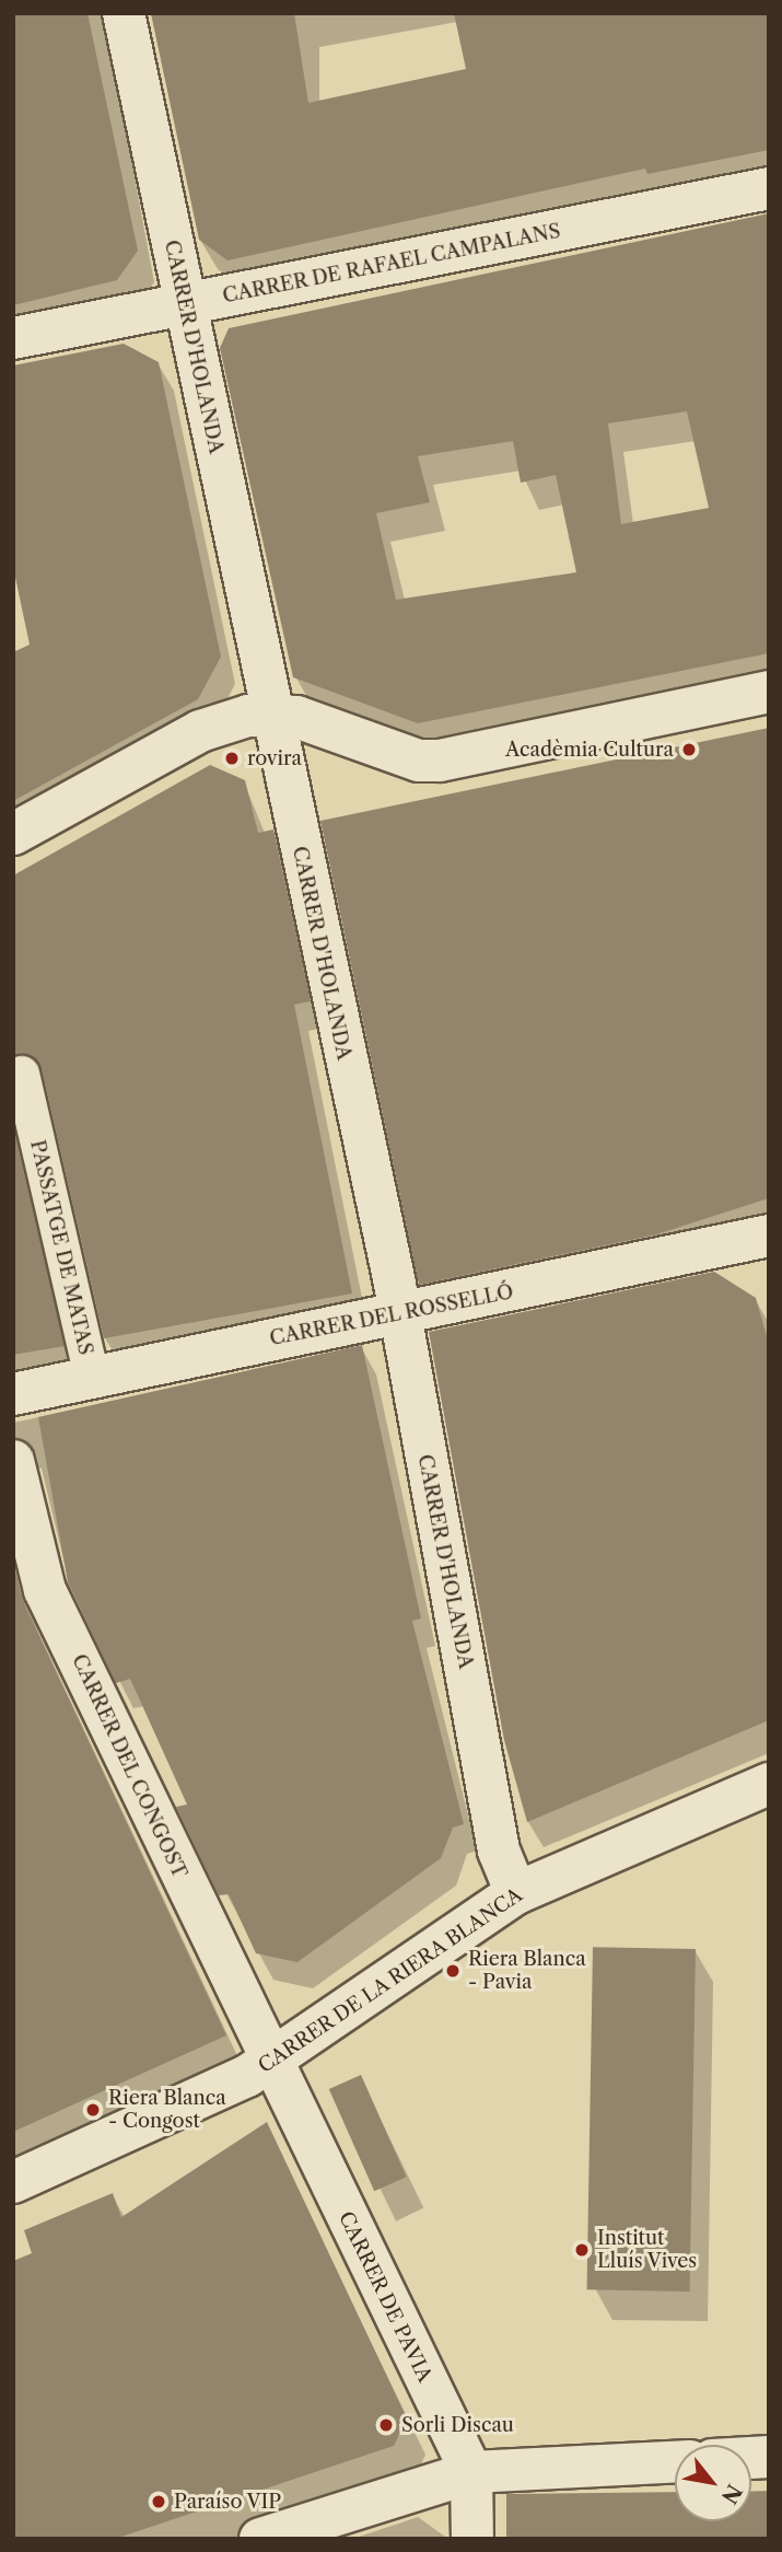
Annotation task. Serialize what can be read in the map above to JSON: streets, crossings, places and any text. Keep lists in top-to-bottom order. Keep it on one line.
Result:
{"streets":{"street":["CARRER DE RAFAEL CAMPALANS","CARRER D'HOLANDA","PASSATGE DE MATAS","CARRER DEL ROSSELLÓ","CARRER DEL CONGOST","CARRER DE LA RIERA BLANCA","CARRER DE PAVIA"]},"crossings":[["CARRER DE RAFAEL CAMPALANS","CARRER D'HOLANDA"],["CARRER D'HOLANDA","CARRER DEL ROSSELLÓ"],["CARRER D'HOLANDA","CARRER DE LA RIERA BLANCA"],["PASSATGE DE MATAS","CARRER DEL ROSSELLÓ"],["CARRER DEL CONGOST","CARRER DE LA RIERA BLANCA"],["CARRER DEL CONGOST","CARRER DE PAVIA"],["CARRER DE LA RIERA BLANCA","CARRER DE PAVIA"]],"places":["Acadèmia Cultura","rovira","Riera Blanca - Pavia","Riera Blanca - Congost","Institut Lluís Vives","Sorli Discau","Paraíso VIP"],"north":"bottom right"}
